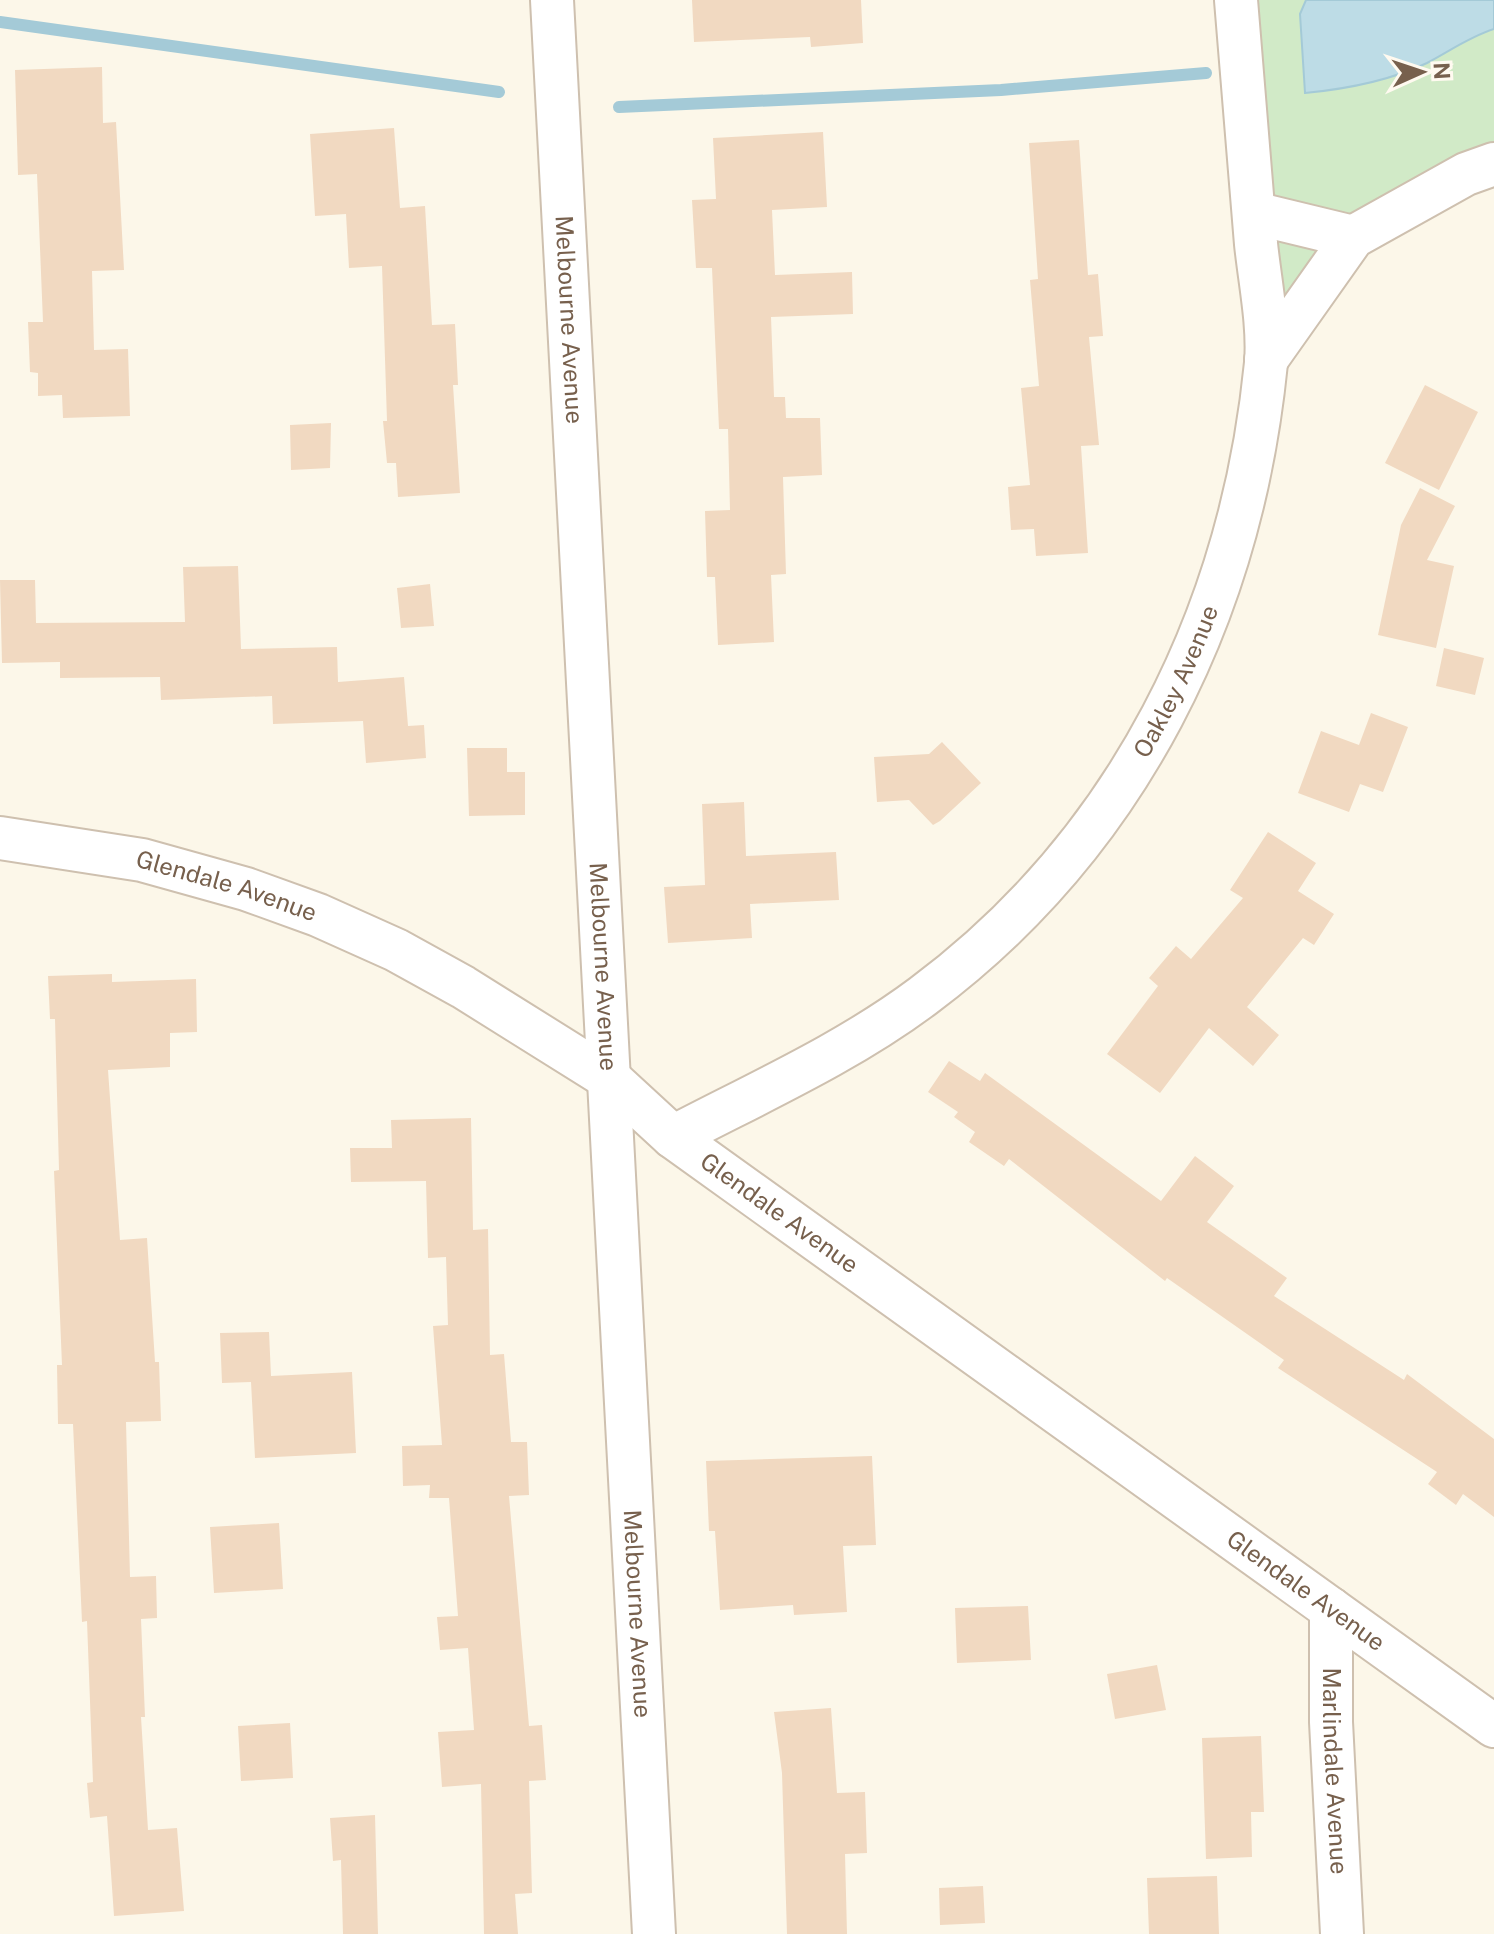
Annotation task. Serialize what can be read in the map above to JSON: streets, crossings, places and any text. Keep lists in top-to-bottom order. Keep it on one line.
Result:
{"streets":{"street":["Melbourne Avenue","Oakley Avenue","Glendale Avenue","Marlindale Avenue"]},"crossings":[["Melbourne Avenue","Glendale Avenue"],["Oakley Avenue","Glendale Avenue"],["Glendale Avenue","Marlindale Avenue"]],"north":"right"}
